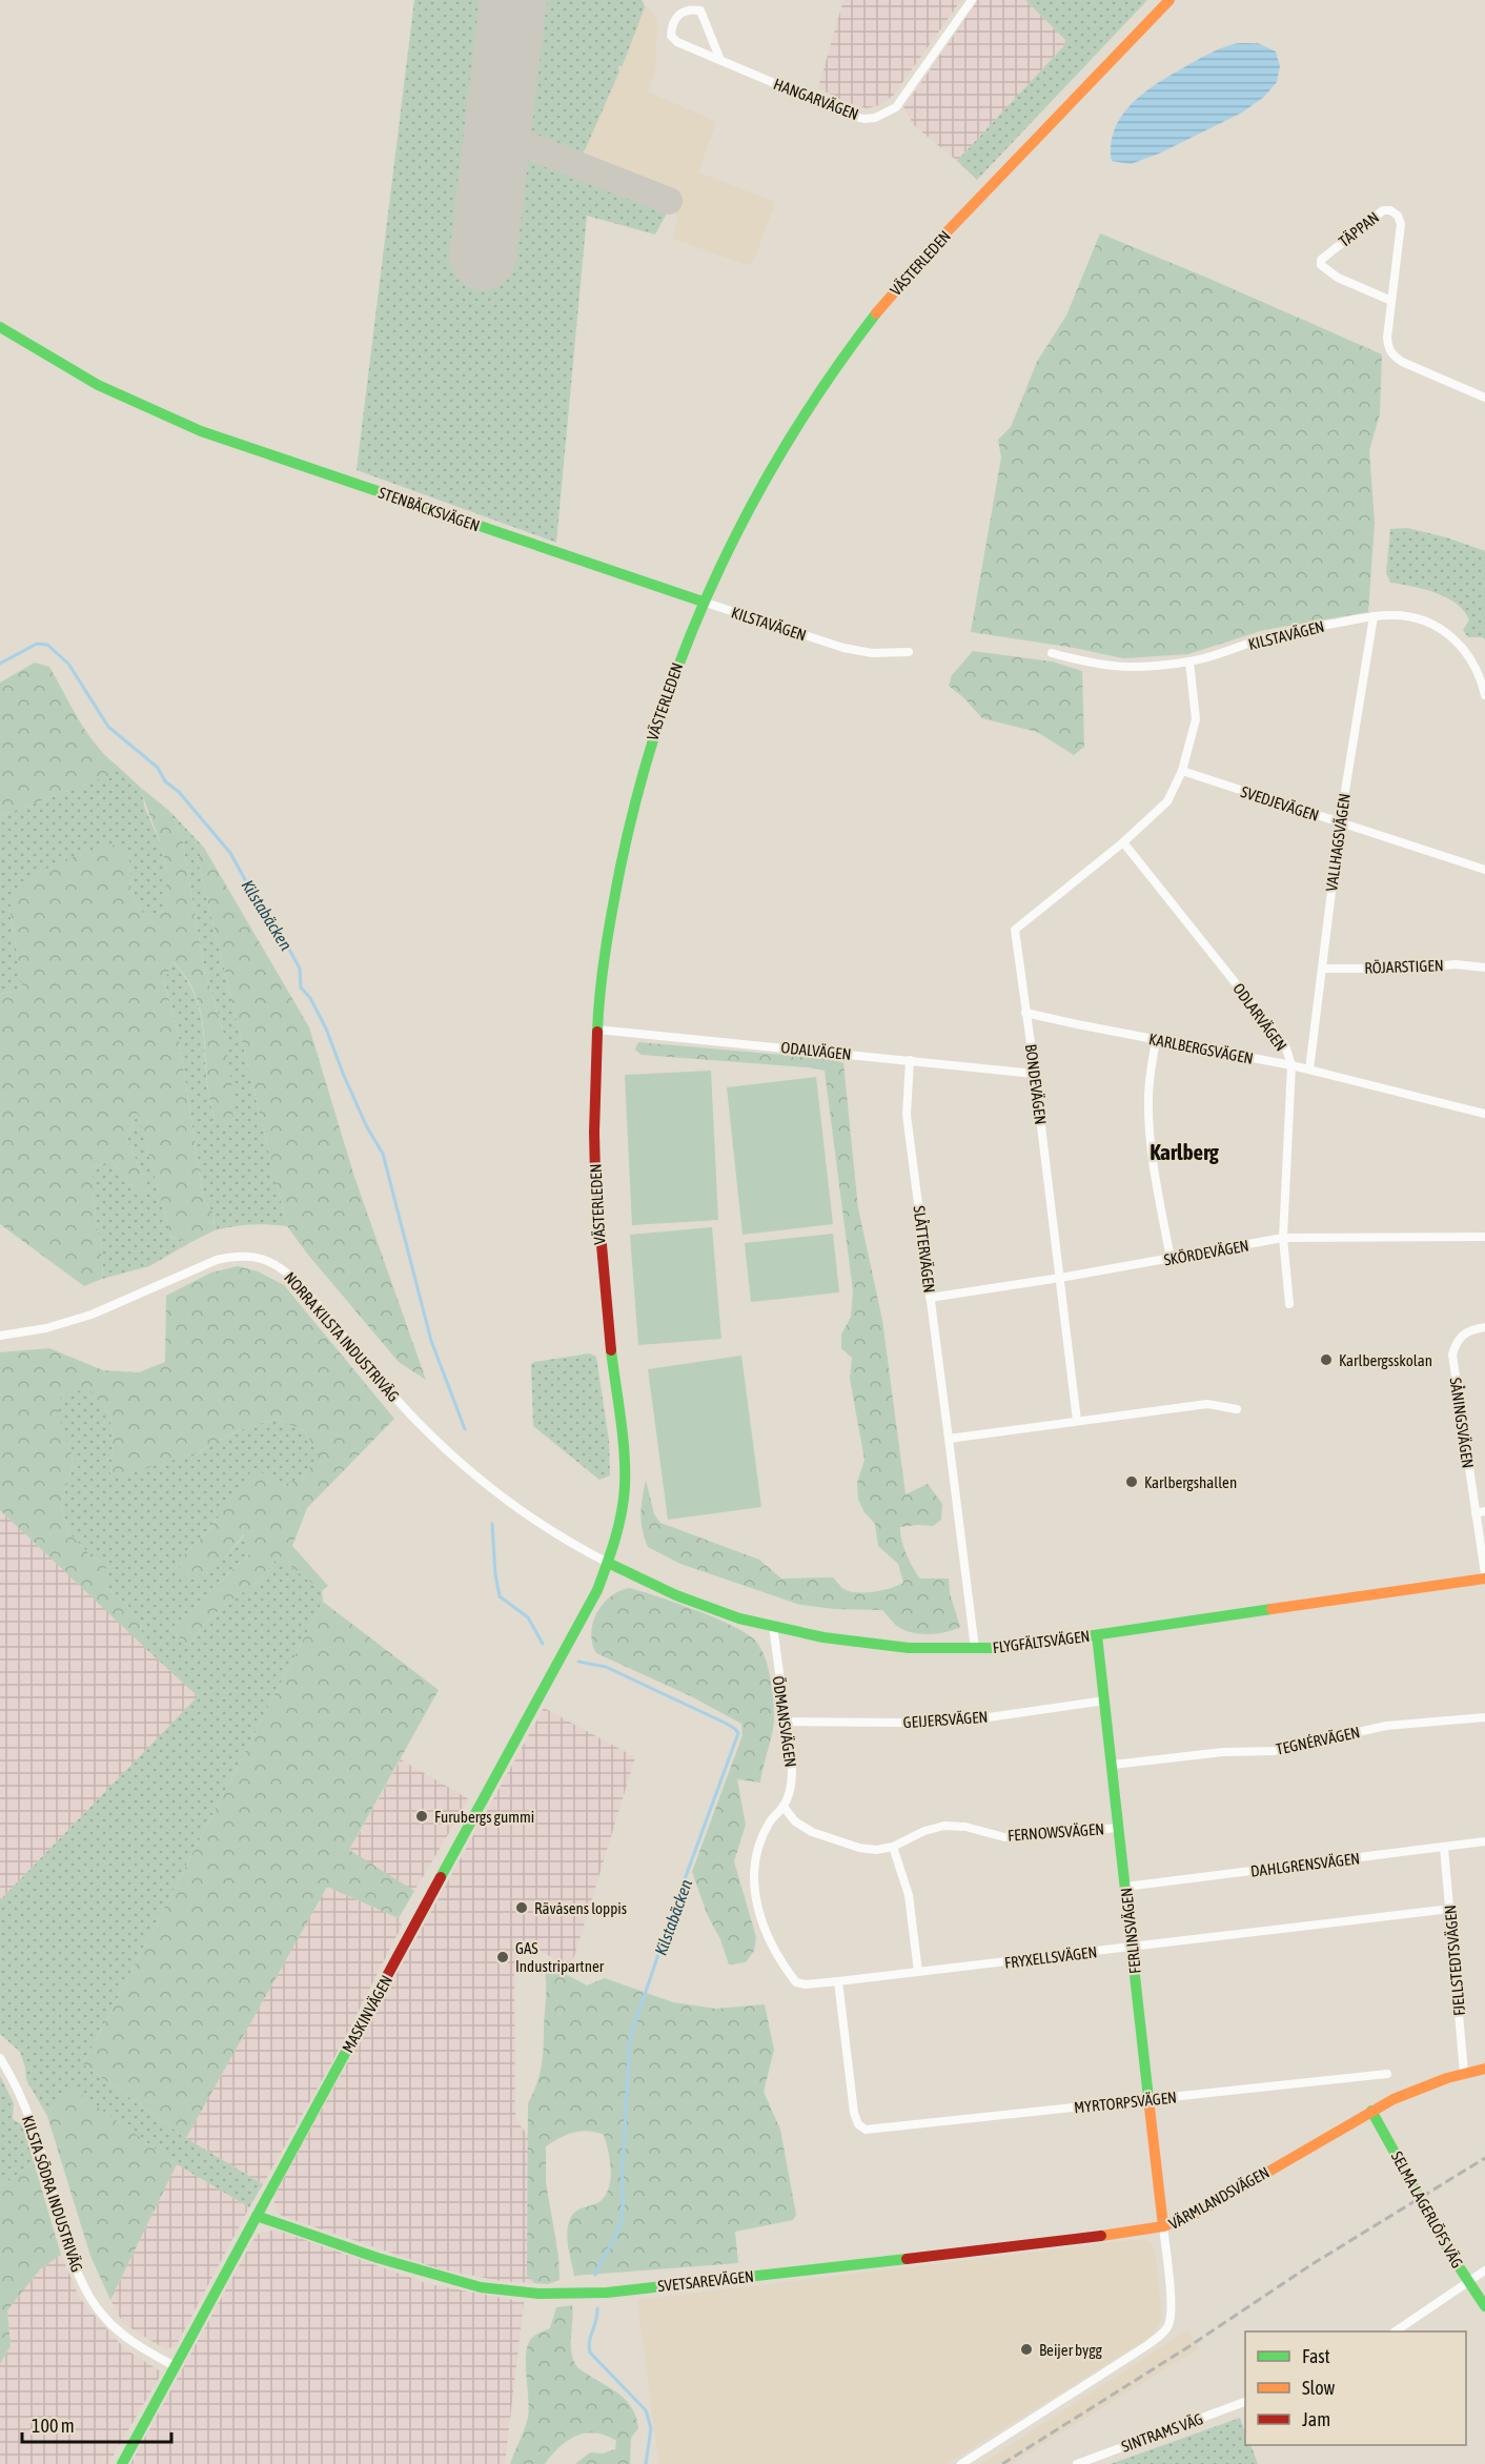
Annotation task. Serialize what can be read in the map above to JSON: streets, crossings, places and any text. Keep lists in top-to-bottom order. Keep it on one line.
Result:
{"streets":{"street":["HANGARVÄGEN","TÄPPAN","VÄSTERLEDEN","STENBÄCKSVÄGEN","KILSTAVÄGEN","SVEDJEVÄGEN","VALLHAGSVÄGEN","RÖJARSTIGEN","ODLARVÄGEN","KARLBERGSVÄGEN","ODALVÄGEN","BONDEVÄGEN","SLÅTTERVÄGEN","SKÖRDEVÄGEN","NORRA KILSTA INDUSTRIVÄG","SÅNINGSVÄGEN","FLYGFÄLTSVÄGEN","GEIJERSVÄGEN","ÖDMANSVÄGEN","TEGNÉRVÄGEN","FERNOWSVÄGEN","DAHLGRENSVÄGEN","FERLINSVÄGEN","FRYXELLSVÄGEN","FJELLSTEDTSVÄGEN","MASKINVÄGEN","MYRTORPSVÄGEN","KILSTA SÖDRA INDUSTRIVÄG","VÄRMLANDSVÄGEN","SELMA LAGERLÖFS VÄG","SVETSAREVÄGEN","SINTRAMS VÄG"]},"crossings":[["VÄSTERLEDEN","STENBÄCKSVÄGEN"],["VÄSTERLEDEN","KILSTAVÄGEN"],["VÄSTERLEDEN","ODALVÄGEN"],["VÄSTERLEDEN","NORRA KILSTA INDUSTRIVÄG"],["VÄSTERLEDEN","FLYGFÄLTSVÄGEN"],["VÄSTERLEDEN","MASKINVÄGEN"],["STENBÄCKSVÄGEN","KILSTAVÄGEN"],["KILSTAVÄGEN","VALLHAGSVÄGEN"],["KILSTAVÄGEN","BONDEVÄGEN"],["SVEDJEVÄGEN","VALLHAGSVÄGEN"],["SVEDJEVÄGEN","BONDEVÄGEN"],["VALLHAGSVÄGEN","RÖJARSTIGEN"],["VALLHAGSVÄGEN","KARLBERGSVÄGEN"],["ODLARVÄGEN","KARLBERGSVÄGEN"],["ODLARVÄGEN","BONDEVÄGEN"],["ODLARVÄGEN","SKÖRDEVÄGEN"],["KARLBERGSVÄGEN","BONDEVÄGEN"],["ODALVÄGEN","BONDEVÄGEN"],["ODALVÄGEN","SLÅTTERVÄGEN"],["BONDEVÄGEN","SKÖRDEVÄGEN"],["SLÅTTERVÄGEN","SKÖRDEVÄGEN"],["SLÅTTERVÄGEN","FLYGFÄLTSVÄGEN"],["NORRA KILSTA INDUSTRIVÄG","FLYGFÄLTSVÄGEN"],["NORRA KILSTA INDUSTRIVÄG","MASKINVÄGEN"],["SÅNINGSVÄGEN","FLYGFÄLTSVÄGEN"],["FLYGFÄLTSVÄGEN","ÖDMANSVÄGEN"],["FLYGFÄLTSVÄGEN","FERLINSVÄGEN"],["FLYGFÄLTSVÄGEN","MASKINVÄGEN"],["GEIJERSVÄGEN","ÖDMANSVÄGEN"],["GEIJERSVÄGEN","FERLINSVÄGEN"],["ÖDMANSVÄGEN","FERNOWSVÄGEN"],["ÖDMANSVÄGEN","FRYXELLSVÄGEN"],["ÖDMANSVÄGEN","MYRTORPSVÄGEN"],["TEGNÉRVÄGEN","FERLINSVÄGEN"],["FERNOWSVÄGEN","FERLINSVÄGEN"],["DAHLGRENSVÄGEN","FERLINSVÄGEN"],["DAHLGRENSVÄGEN","FJELLSTEDTSVÄGEN"],["FERLINSVÄGEN","FRYXELLSVÄGEN"],["FERLINSVÄGEN","MYRTORPSVÄGEN"],["FERLINSVÄGEN","VÄRMLANDSVÄGEN"],["FERLINSVÄGEN","SVETSAREVÄGEN"],["FRYXELLSVÄGEN","FJELLSTEDTSVÄGEN"],["FRYXELLSVÄGEN","MYRTORPSVÄGEN"],["FJELLSTEDTSVÄGEN","VÄRMLANDSVÄGEN"],["MASKINVÄGEN","KILSTA SÖDRA INDUSTRIVÄG"],["MASKINVÄGEN","SVETSAREVÄGEN"],["VÄRMLANDSVÄGEN","SELMA LAGERLÖFS VÄG"],["VÄRMLANDSVÄGEN","SVETSAREVÄGEN"]],"districts":["Karlberg"],"water":["Kilstabäcken"],"places":["Karlbergsskolan","Karlbergshallen","Furubergs gummi","Rävåsens loppis","GAS Industripartner","Beijer bygg"],"legend":["Fast","Slow","Jam"],"scale_bar":"100 m"}
